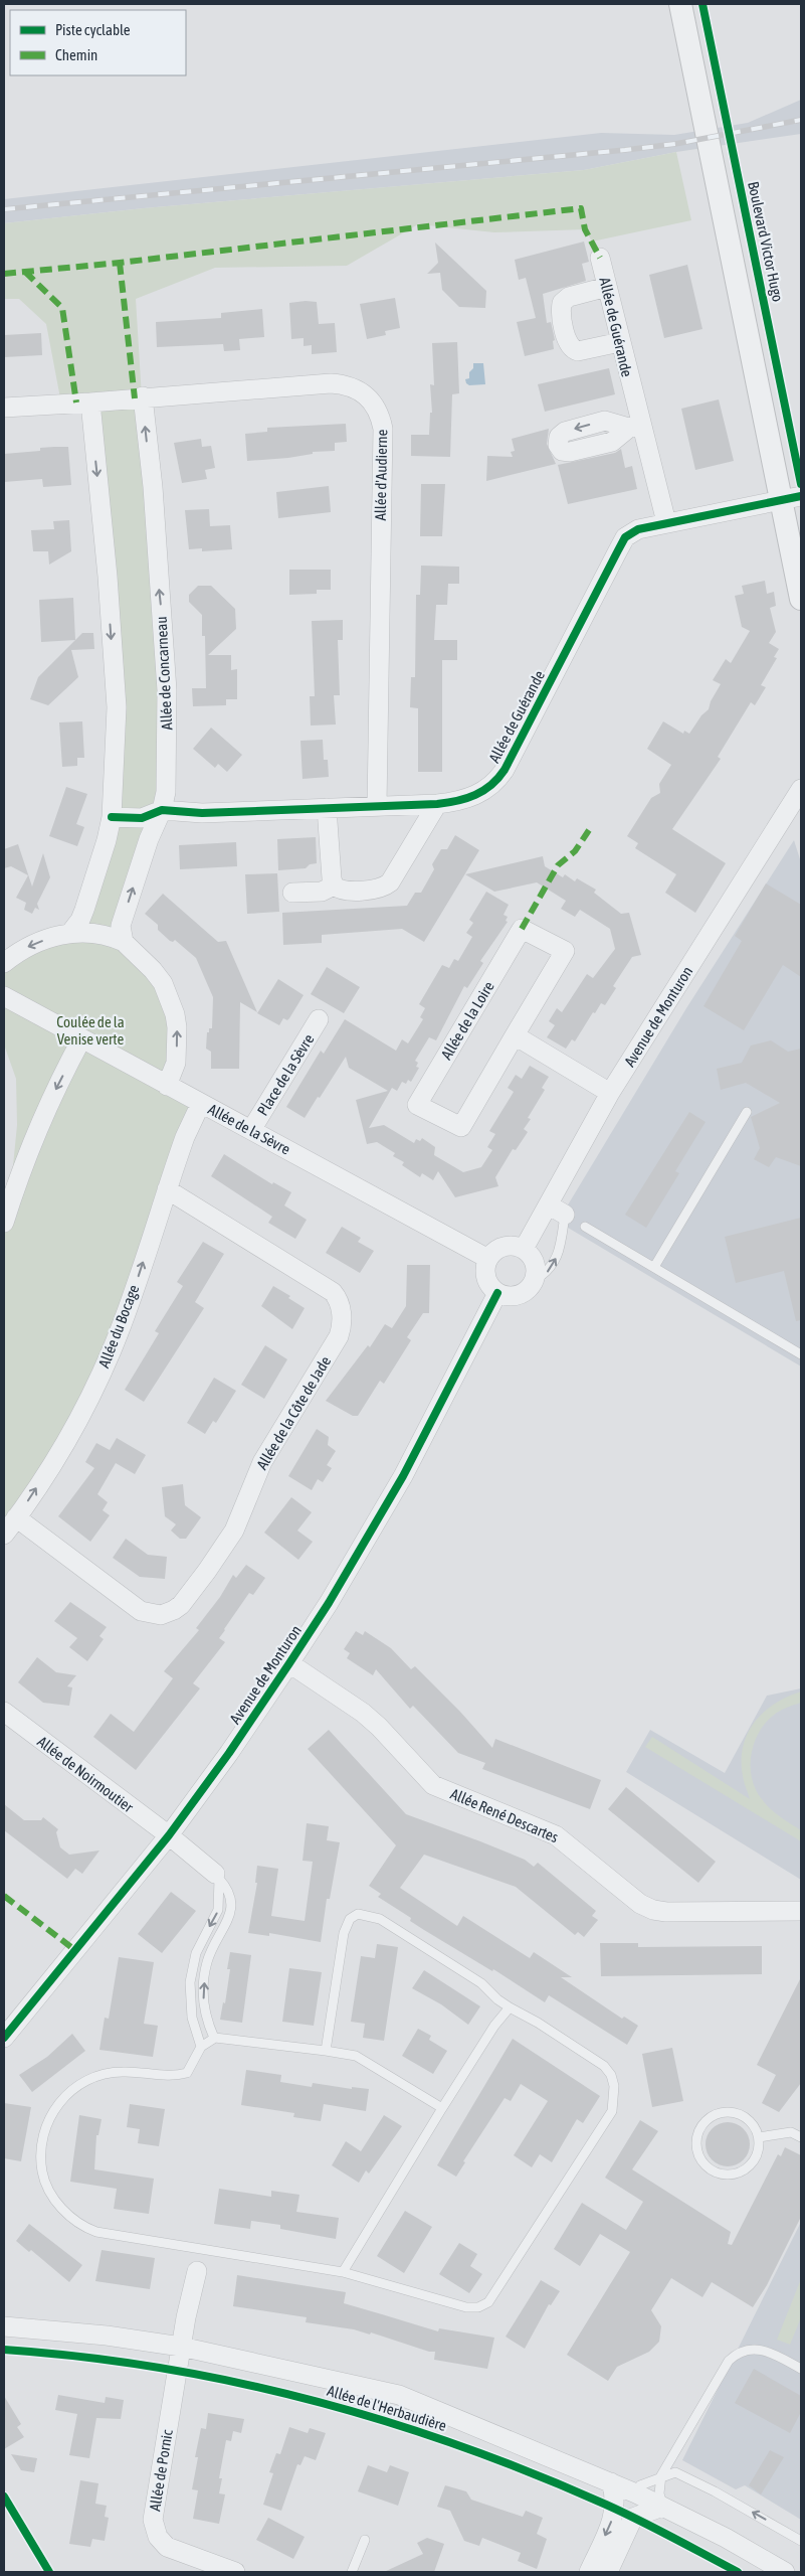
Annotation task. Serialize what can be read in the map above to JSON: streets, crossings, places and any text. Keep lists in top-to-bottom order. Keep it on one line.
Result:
{"streets":{"street":["Allée de Guérande","Allée d'Audierne","Allée de Concarneau","Avenue de Monturon","Allée de la Loire","Place de la Sèvre","Allée de la Sèvre","Allée du Bocage","Allée de la Côte de Jade","Allée de Noirmoutier","Allée René Descartes","Allée de l'Herbaudière","Allée de Pornic"],"cycle path":["Boulevard Victor Hugo"]},"crossings":[["Allée de Guérande","Allée d'Audierne"],["Allée de Guérande","Allée de Concarneau"],["Allée d'Audierne","Allée de Concarneau"],["Avenue de Monturon","Allée de la Sèvre"],["Avenue de Monturon","Allée de Noirmoutier"],["Avenue de Monturon","Allée René Descartes"],["Place de la Sèvre","Allée de la Sèvre"],["Allée de la Sèvre","Allée du Bocage"],["Allée du Bocage","Allée de la Côte de Jade"],["Allée de l'Herbaudière","Allée de Pornic"]],"one_way":["Allée du Bocage"],"parks":["Coulée de la Venise verte"],"legend":["Piste cyclable","Chemin"]}
